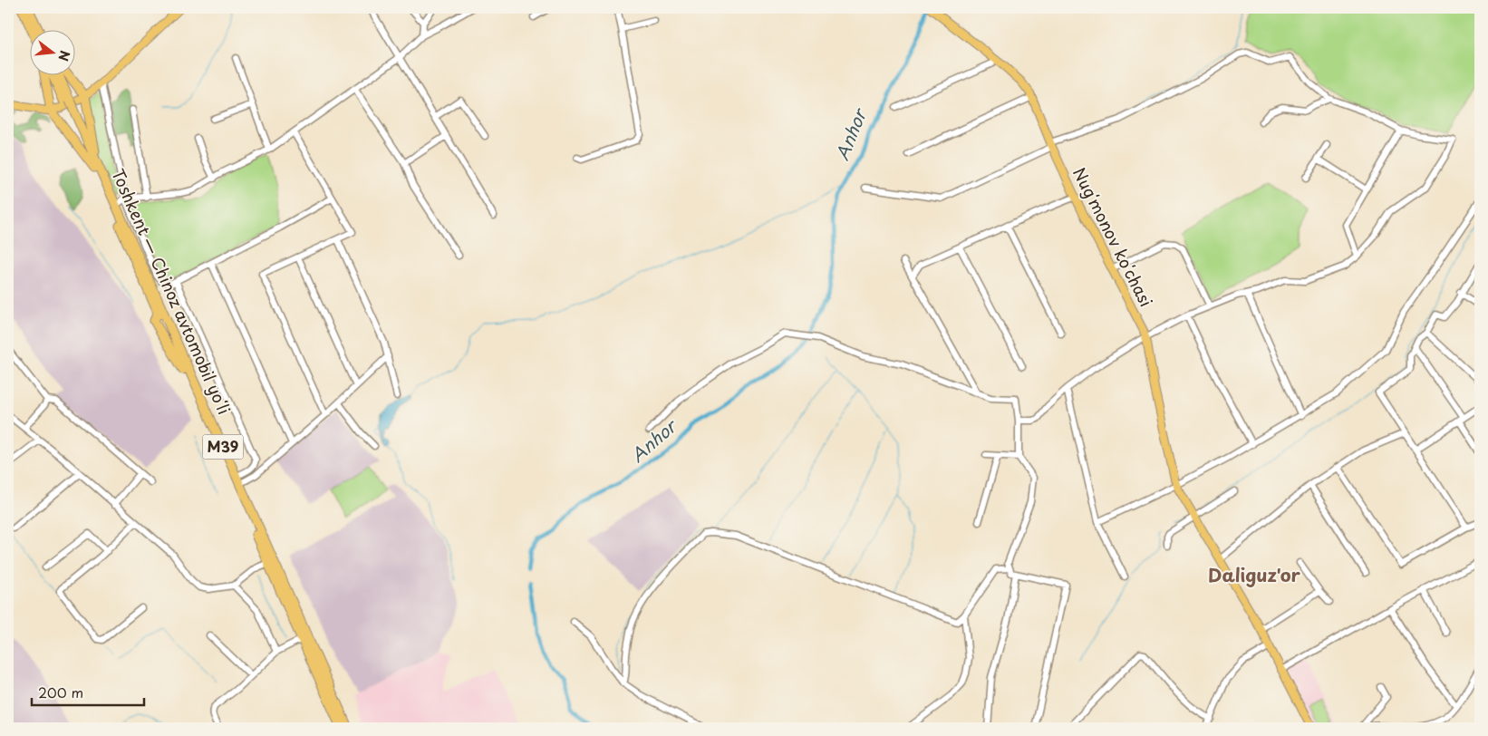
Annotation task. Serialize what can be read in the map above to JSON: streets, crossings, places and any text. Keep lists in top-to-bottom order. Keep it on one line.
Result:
{"streets":{"highway":["Toshkent — Chinoz avtomobil yoʻli","M39"],"main road":["Nugʻmonov koʻchasi"]},"districts":["Daliguz'or"],"water":["Anhor"],"scale_bar":"200 m","north":"right"}
